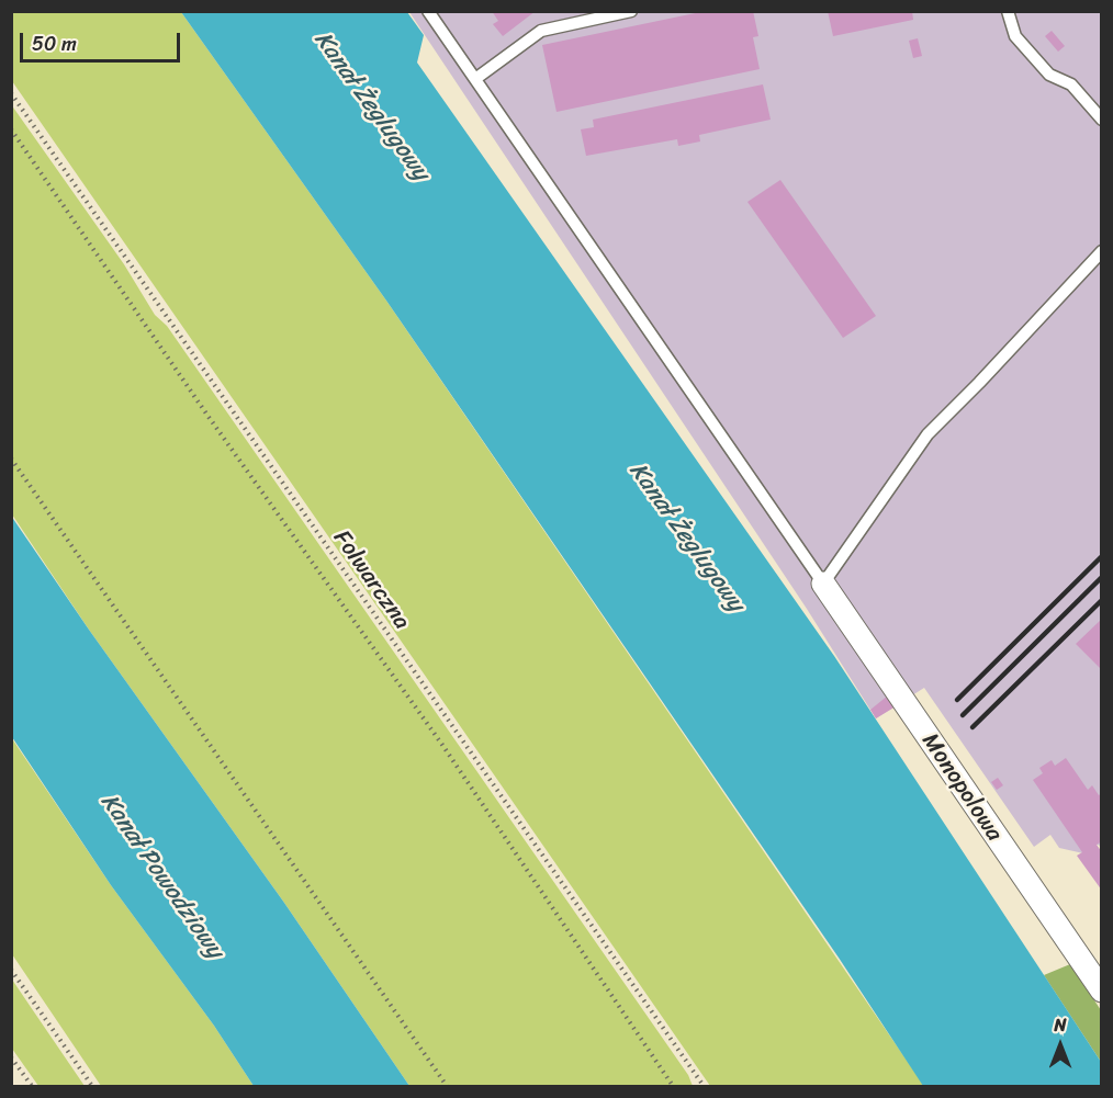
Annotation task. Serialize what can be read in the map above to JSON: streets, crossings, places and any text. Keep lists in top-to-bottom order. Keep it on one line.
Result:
{"streets":{"street":["Monopolowa"],"path":["Folwarczna"]},"water":["Kanał Żeglugowy","Kanał Powodziowy"],"scale_bar":"50 m","north":"top"}
